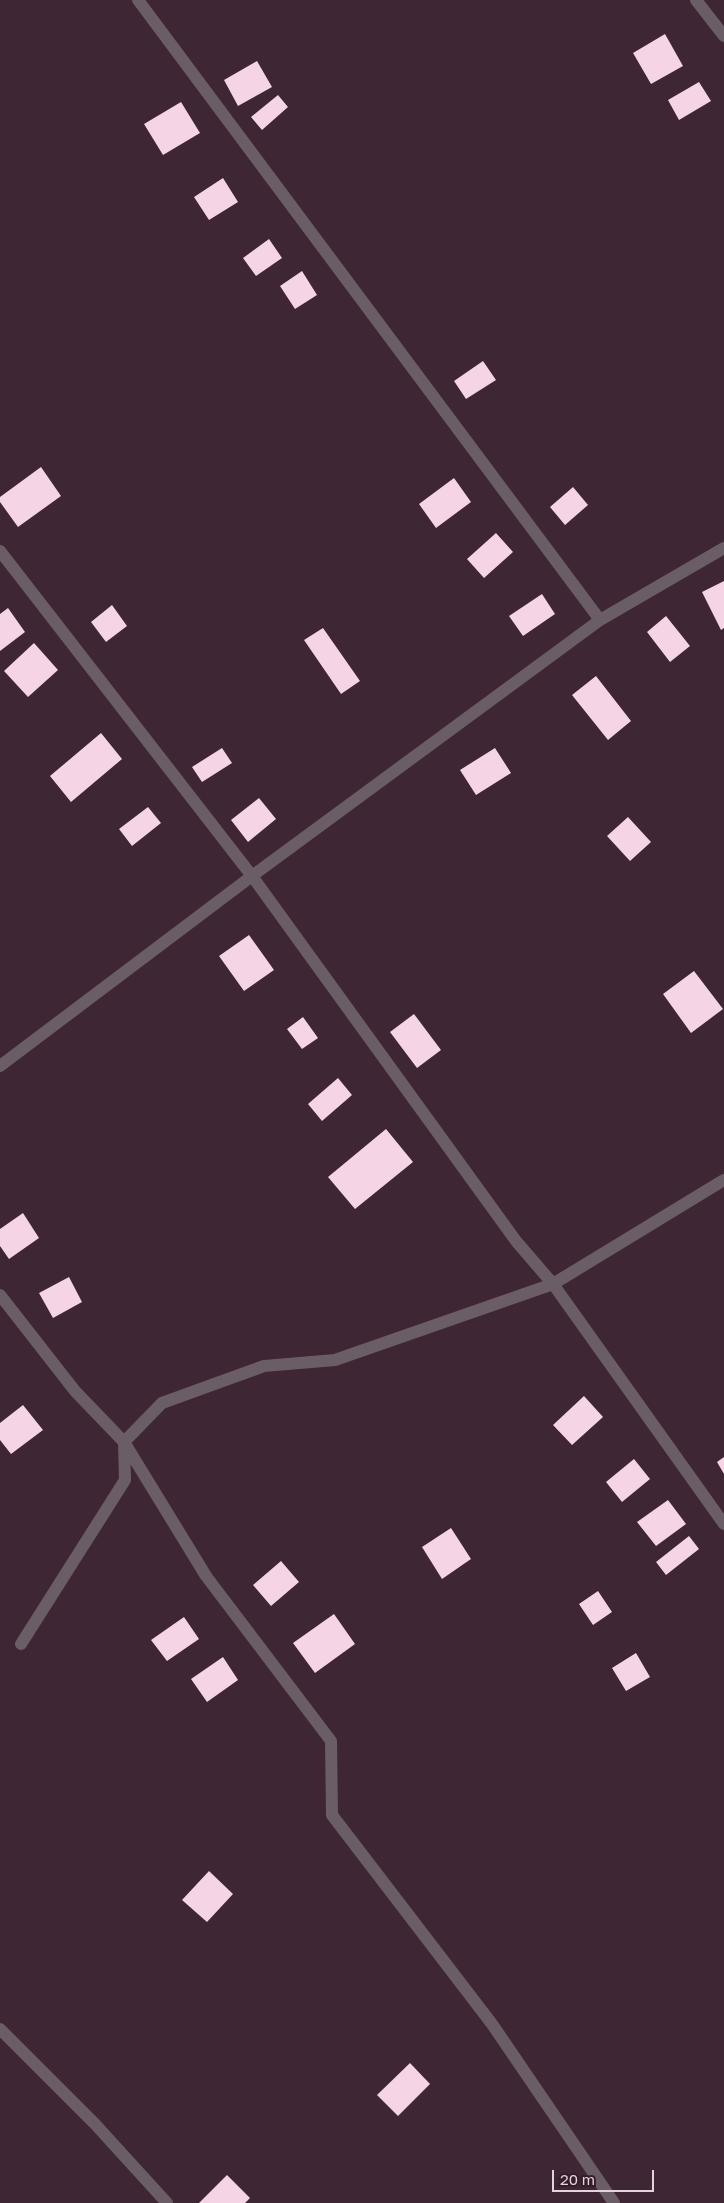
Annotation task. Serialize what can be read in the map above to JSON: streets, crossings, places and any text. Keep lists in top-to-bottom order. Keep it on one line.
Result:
{"scale_bar":"20 m"}
